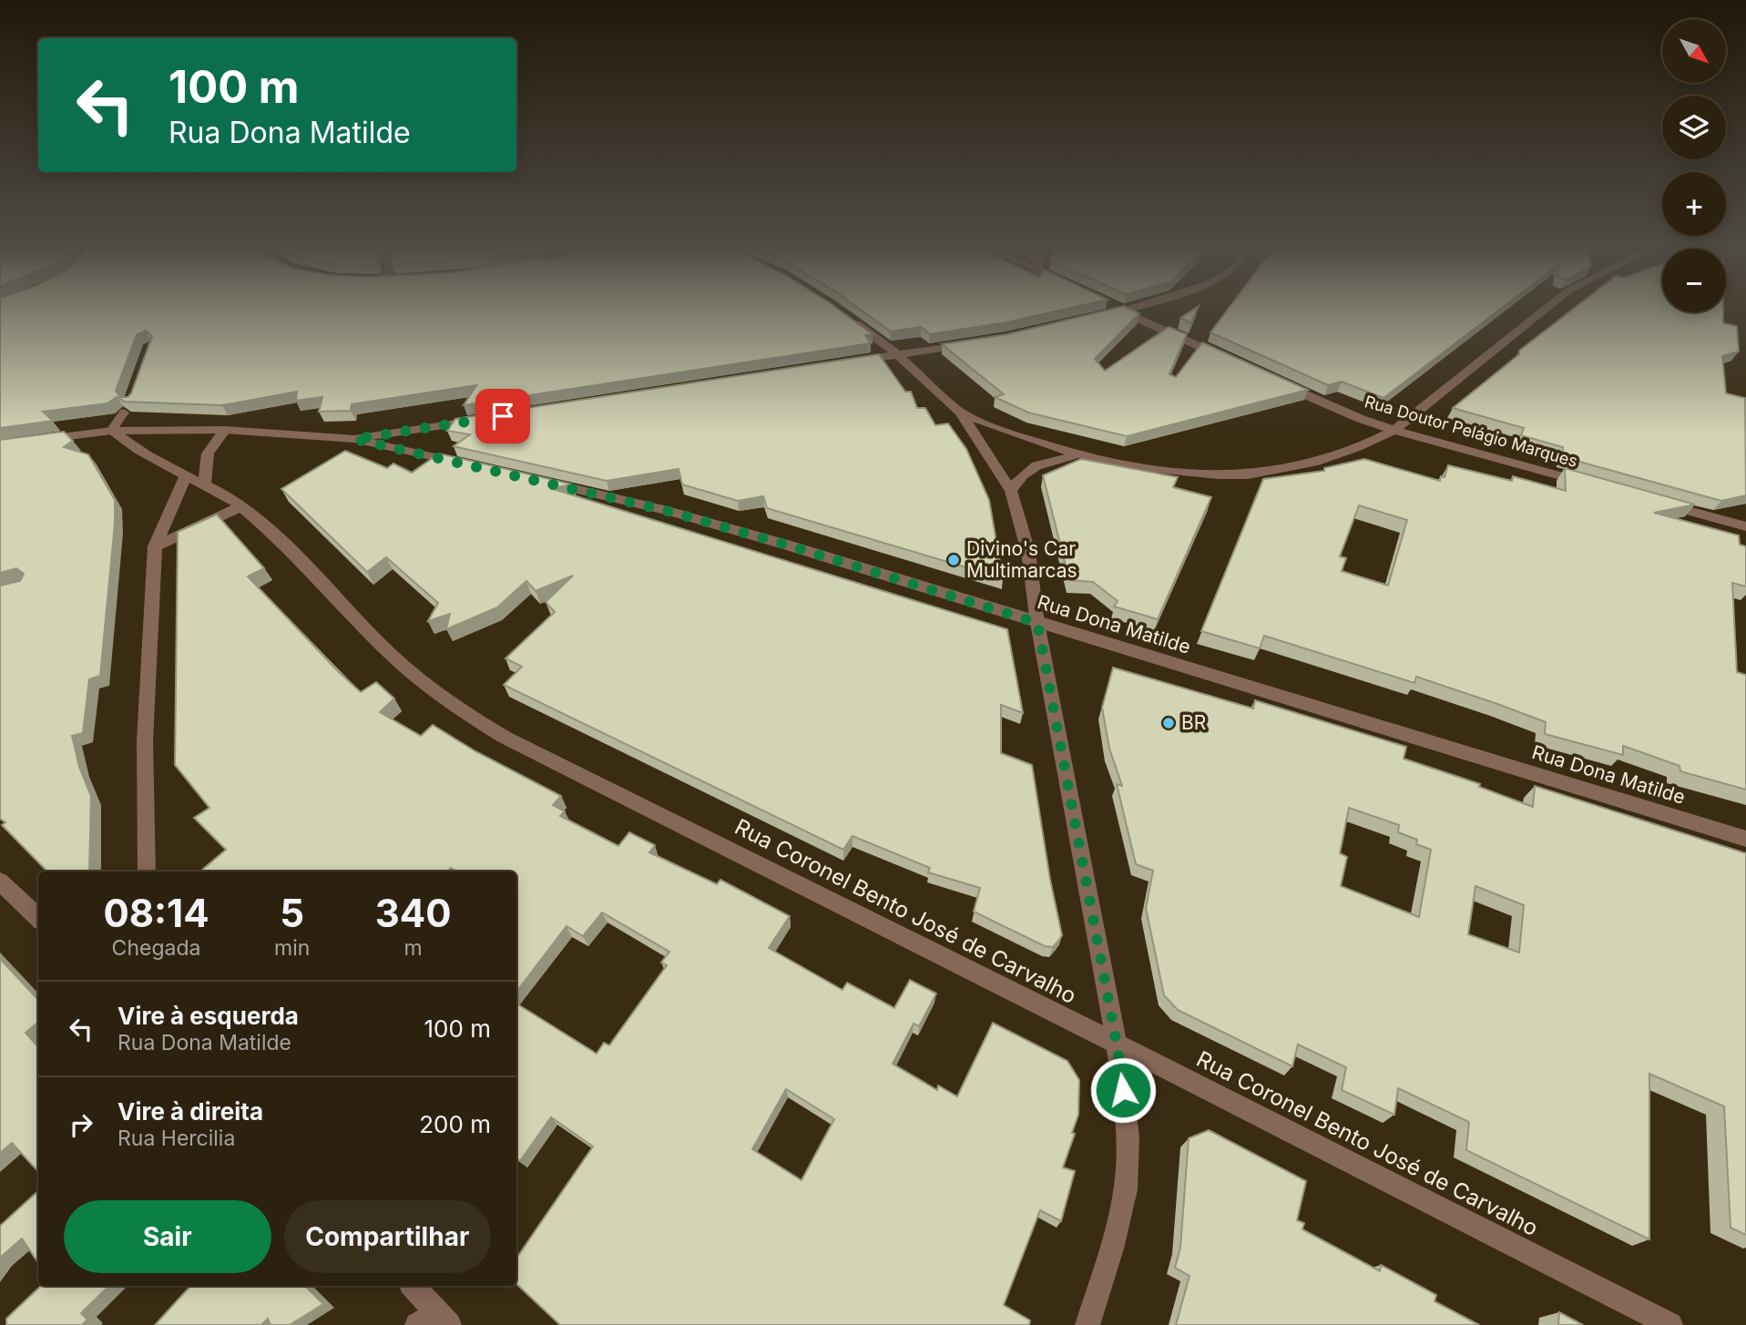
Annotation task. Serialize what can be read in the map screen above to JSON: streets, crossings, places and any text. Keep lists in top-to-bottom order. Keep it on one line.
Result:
{"streets":{"street":["Rua Doutor Pelágio Marques","Rua Dona Matilde","Rua Coronel Bento José de Carvalho"]},"places":["Divino's Car Multimarcas","BR"],"north":"bottom right","page":{"map_buttons":["+","−"],"turn":["100 m","Rua Dona Matilde"],"eta":["08:14","Chegada","5","min","340","m"],"list":[{"name":"Vire à esquerda","note":"Rua Dona Matilde","value":"100 m"},{"name":"Vire à direita","note":"Rua Hercilia","value":"200 m"}],"buttons":["Sair","Compartilhar"]}}
